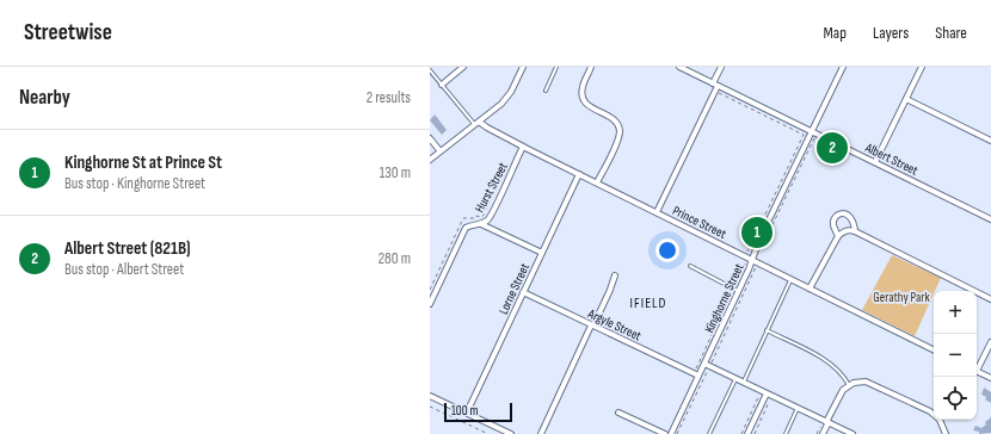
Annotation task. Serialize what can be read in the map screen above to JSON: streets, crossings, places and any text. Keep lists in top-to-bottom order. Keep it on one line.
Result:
{"streets":{"street":["Albert Street","Hurst Street","Prince Street","Lorne Street","Kinghorne Street","Argyle Street"]},"crossings":[["Albert Street","Kinghorne Street"],["Hurst Street","Prince Street"],["Prince Street","Lorne Street"],["Prince Street","Kinghorne Street"],["Lorne Street","Argyle Street"],["Kinghorne Street","Argyle Street"]],"districts":["IFIELD"],"parks":["Gerathy Park"],"scale_bar":"100 m","page":{"header":"Streetwise","nav":["Map","Layers","Share"],"heading":["Nearby","2 results"],"list":[{"mark":"1","name":"Kinghorne St at Prince St","note":"Bus stop · Kinghorne Street","value":"130 m"},{"mark":"2","name":"Albert Street (821B)","note":"Bus stop · Albert Street","value":"280 m"}],"pins":["2","1"],"map_buttons":["+","−"],"scale":"100 m"}}
